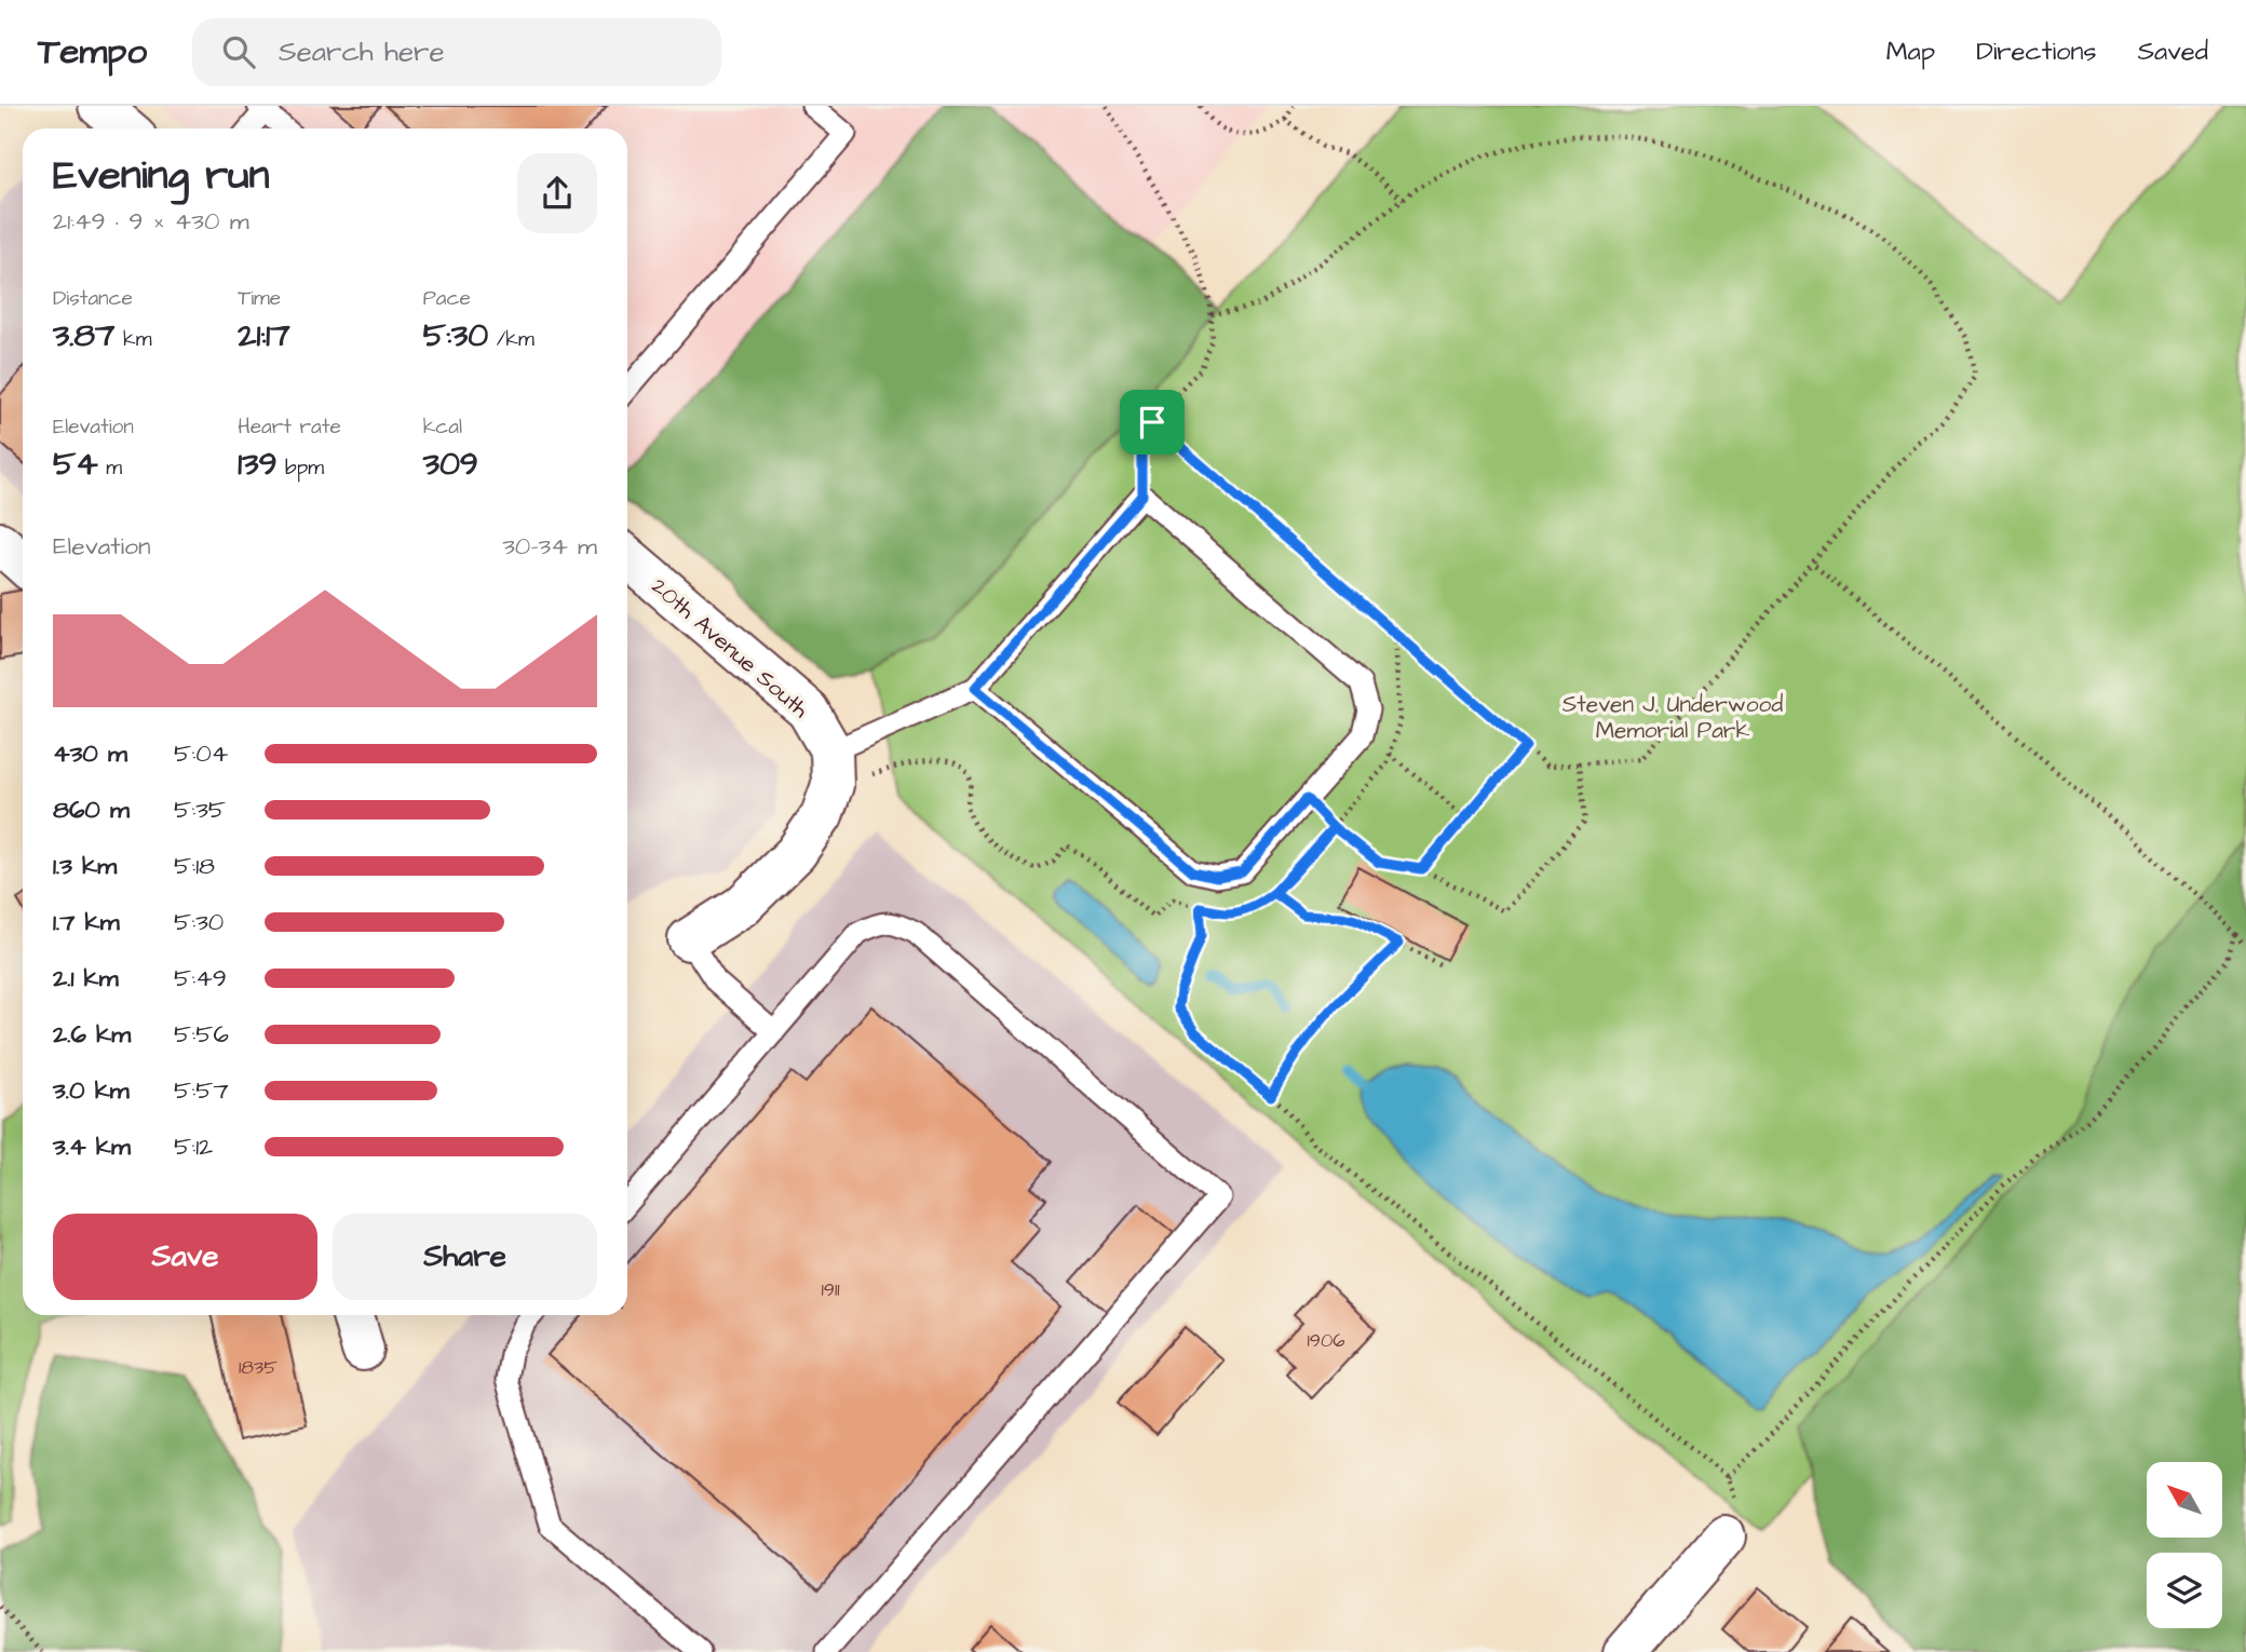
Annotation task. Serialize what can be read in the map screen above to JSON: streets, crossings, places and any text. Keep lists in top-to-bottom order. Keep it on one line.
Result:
{"streets":{"street":["20th Avenue South"]},"parks":["Steven J. Underwood Memorial Park"],"house_numbers":["1911","1906","1835"],"north":"top left","page":{"header":"Tempo","search":"Search here","nav":["Map","Directions","Saved"],"heading":["Evening run","21:49 · 9 × 430 m"],"stats":[["Distance","3.87 km"],["Time","21:17"],["Pace","5:30 /km"],["Elevation","54 m"],["Heart rate","139 bpm"],["kcal","309"]],"chart":["Elevation","30–34 m"],"list":[{"name":"430 m","note":"5:04"},{"name":"860 m","note":"5:35"},{"name":"1.3 km","note":"5:18"},{"name":"1.7 km","note":"5:30"},{"name":"2.1 km","note":"5:49"},{"name":"2.6 km","note":"5:56"},{"name":"3.0 km","note":"5:57"},{"name":"3.4 km","note":"5:12"}],"buttons":["Save","Share"]}}
